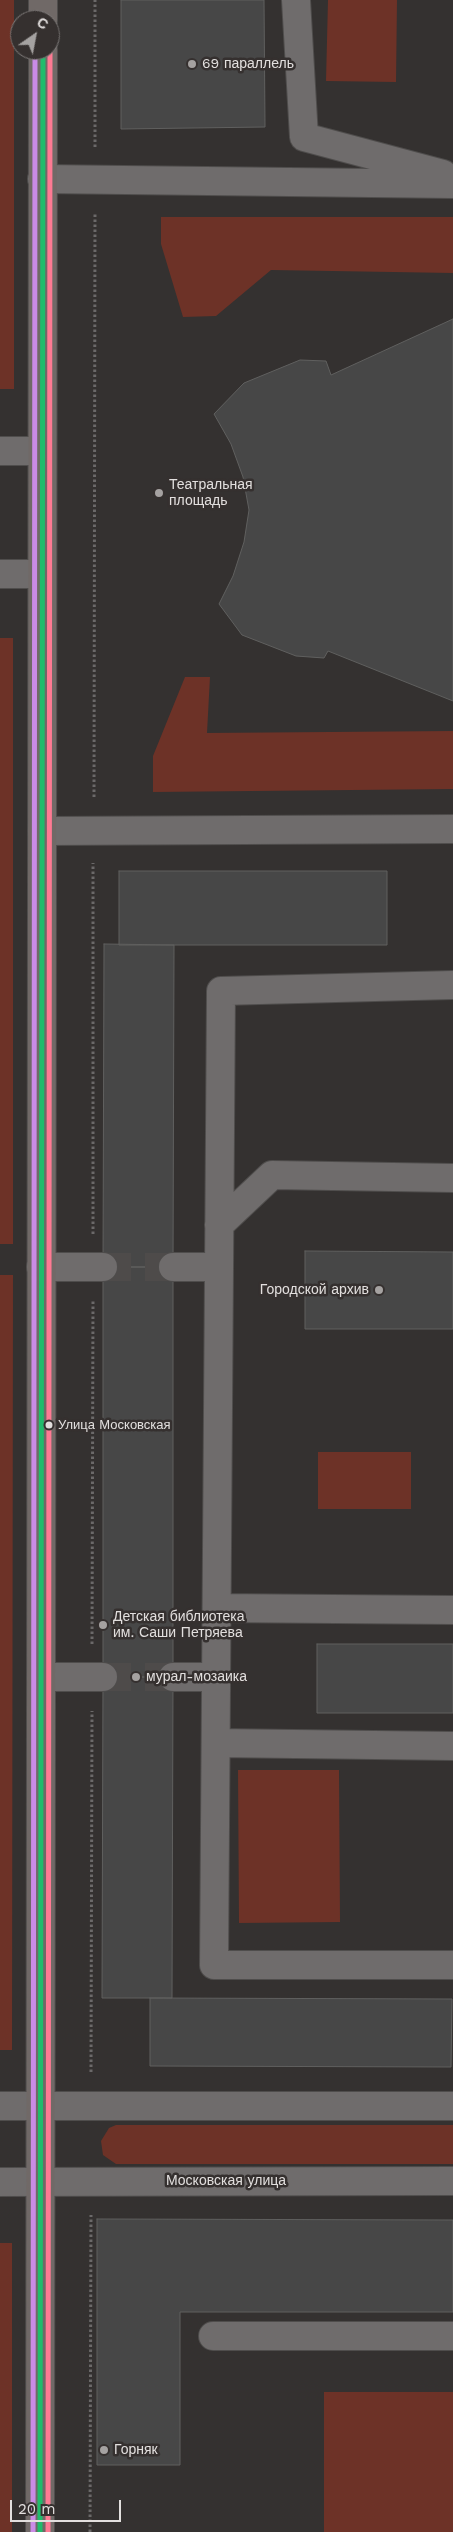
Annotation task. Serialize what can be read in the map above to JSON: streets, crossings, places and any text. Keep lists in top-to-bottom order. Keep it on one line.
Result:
{"streets":{"street":["Московская улица"]},"places":["69 параллель","Театральная площадь","Городской архив","Улица Московская","Детская библиотека им. Саши Петряева","мурал-мозаика","Горняк"],"scale_bar":"20 m","north":"top right"}
